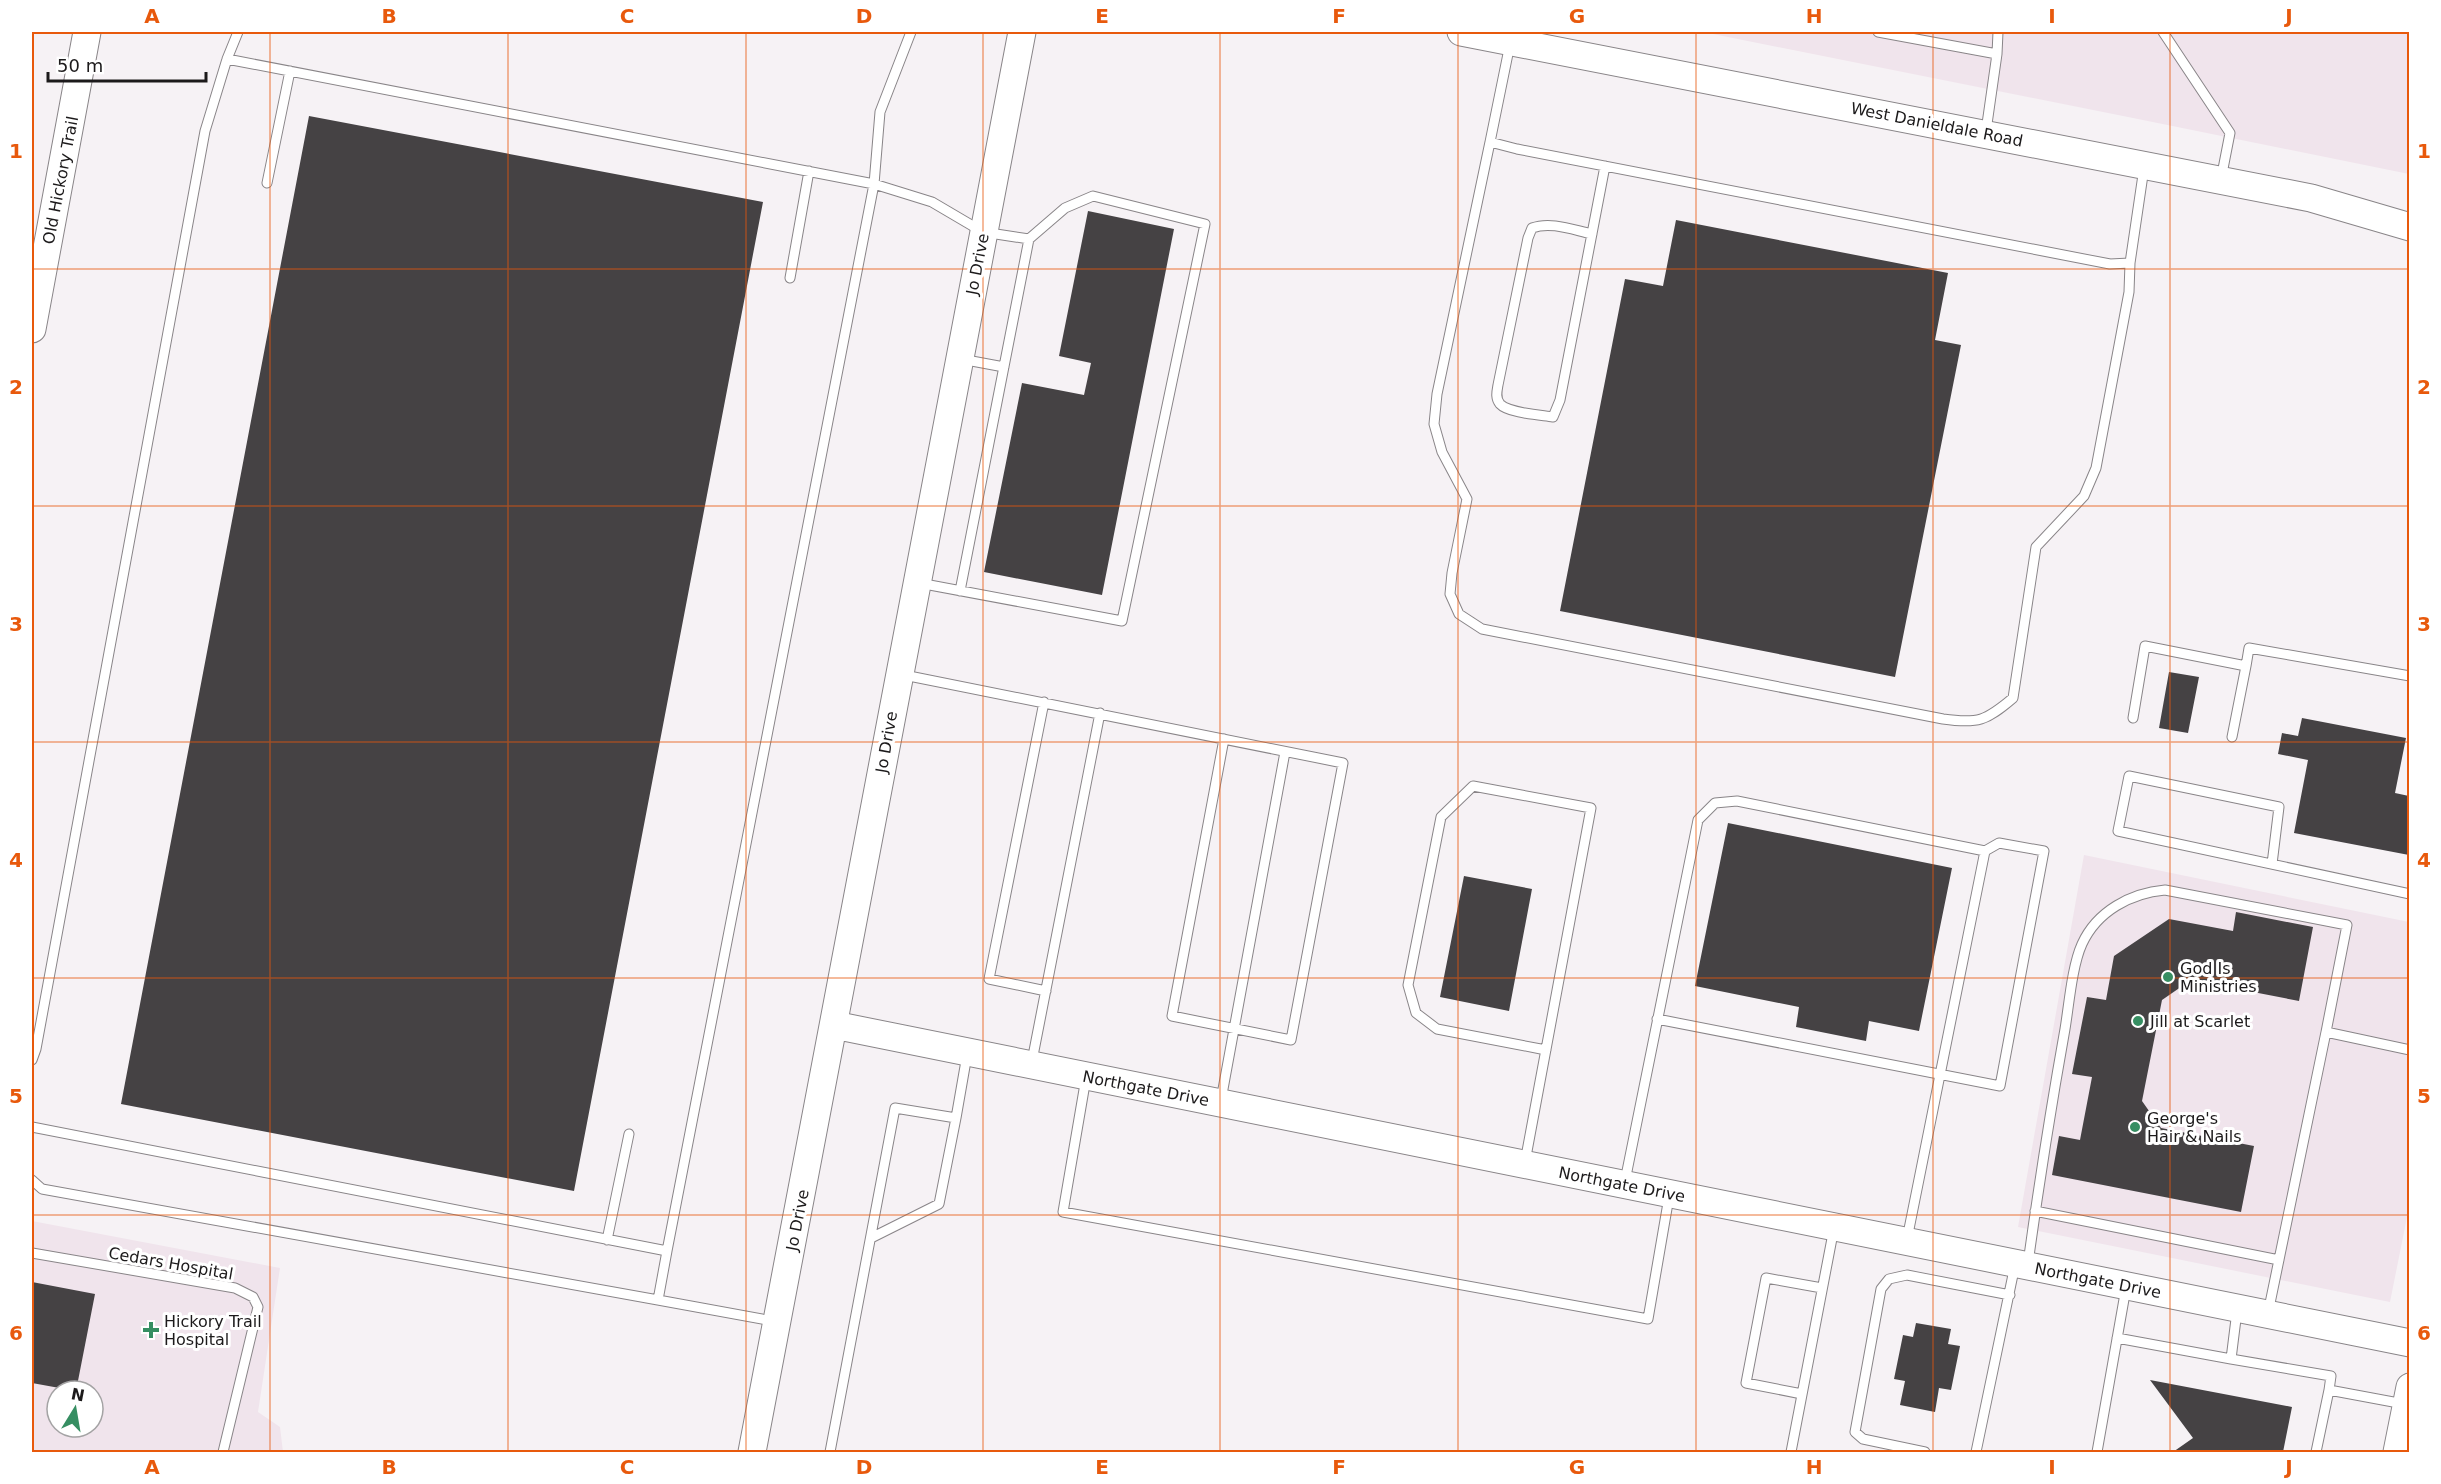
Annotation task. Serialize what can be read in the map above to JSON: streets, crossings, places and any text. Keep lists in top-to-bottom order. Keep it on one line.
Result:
{"streets":{"street":["West Danieldale Road","Old Hickory Trail","Jo Drive","Northgate Drive"],"lane":["Cedars Hospital"]},"crossings":[["Jo Drive","Northgate Drive"]],"places":{"other":["God Is Ministries","Jill at Scarlet","George's Hair & Nails"],"health":["Hickory Trail Hospital"]},"scale_bar":"50 m","north":"top","grid":{"columns":["A","B","C","D","E","F","G","H","I","J"],"rows":["1","2","3","4","5","6"]}}
